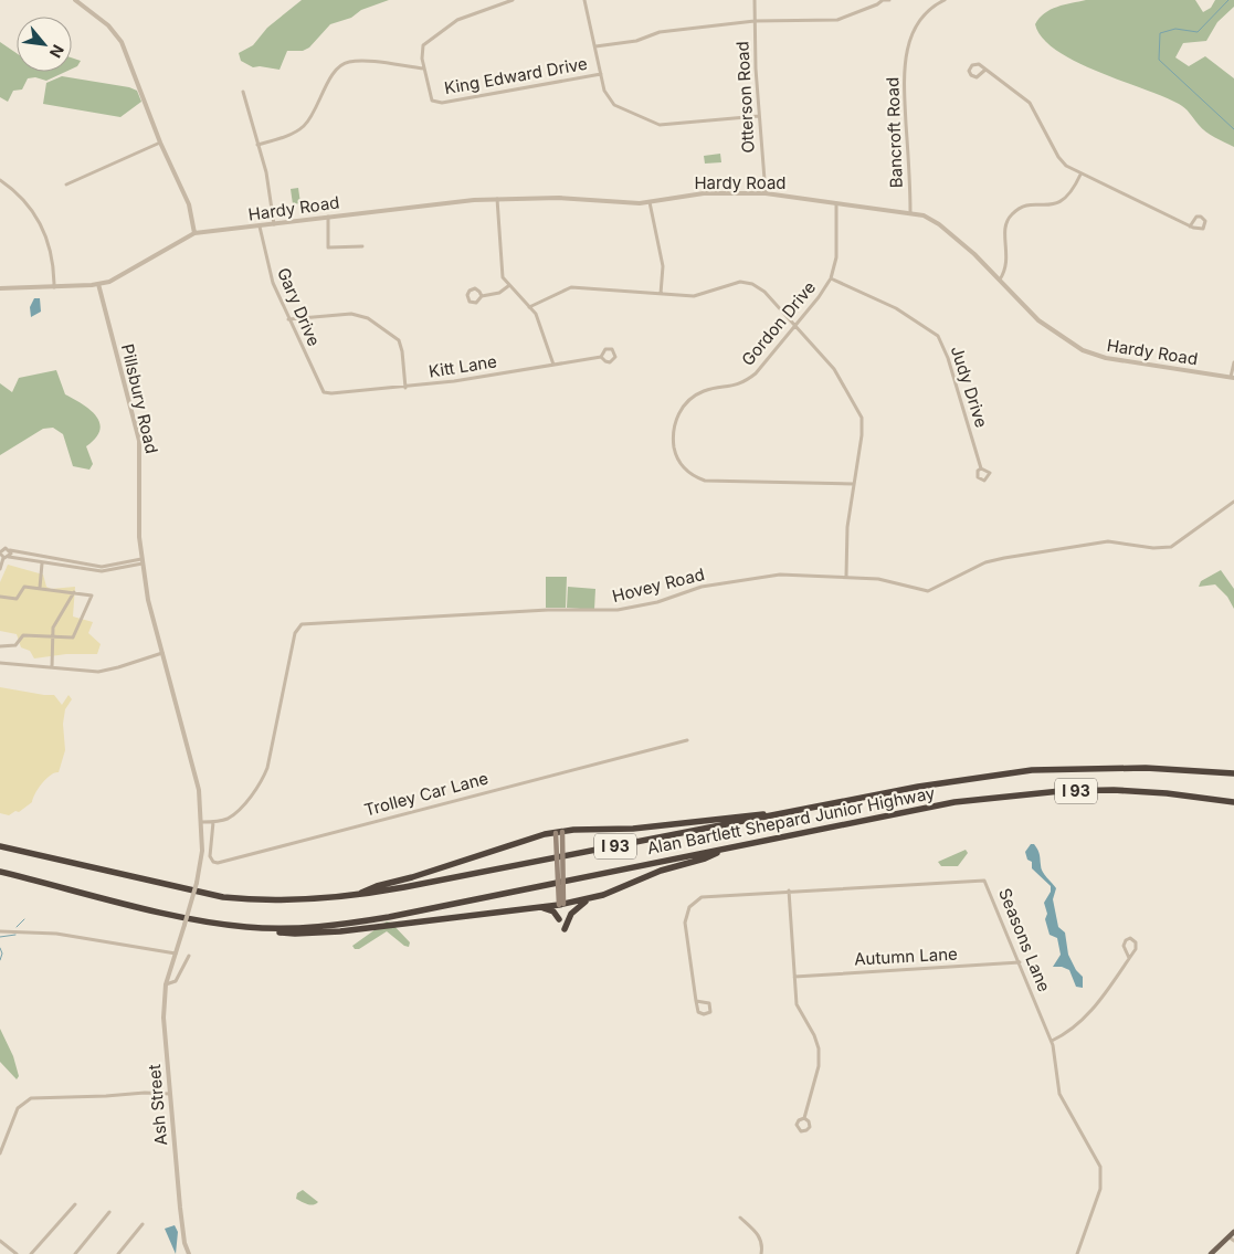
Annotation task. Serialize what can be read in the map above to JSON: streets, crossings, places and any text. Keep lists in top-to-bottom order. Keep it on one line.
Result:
{"streets":{"highway":["I 93","Alan Bartlett Shepard Junior Highway"],"street":["King Edward Drive","Otterson Road","Bancroft Road","Hardy Road","Gary Drive","Gordon Drive","Kitt Lane","Judy Drive","Pillsbury Road","Hovey Road","Trolley Car Lane","Seasons Lane","Autumn Lane","Ash Street"]},"crossings":[["Otterson Road","Hardy Road"],["Bancroft Road","Hardy Road"],["Hardy Road","Gary Drive"],["Hardy Road","Gordon Drive"],["Gary Drive","Kitt Lane"],["Gordon Drive","Judy Drive"],["Pillsbury Road","Hovey Road"],["Pillsbury Road","Ash Street"],["Hovey Road","Trolley Car Lane"],["Seasons Lane","Autumn Lane"]],"north":"bottom right"}
